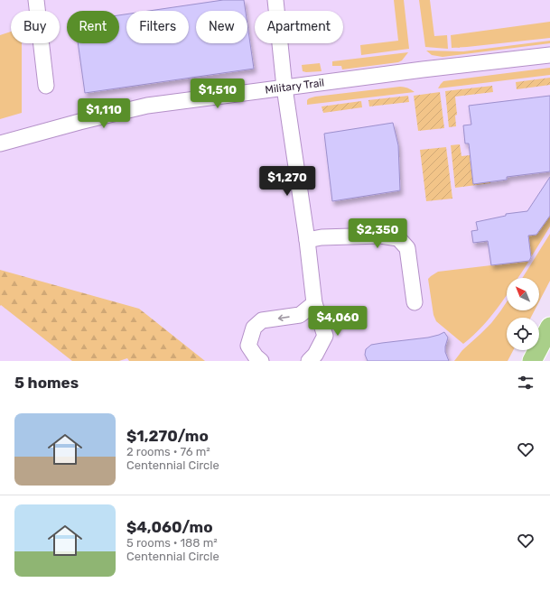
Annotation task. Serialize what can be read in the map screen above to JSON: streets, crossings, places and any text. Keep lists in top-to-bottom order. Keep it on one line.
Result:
{"streets":{"street":["Military Trail"]},"north":"top left","page":{"chip":["Buy","Rent","Filters","New","Apartment"],"price":["$1,510","$1,110","$1,270","$2,350","$4,060"],"heading":"5 homes","list":[{"name":"$1,270/mo","note":"2 rooms · 76 m² · Centennial Circle"},{"name":"$4,060/mo","note":"5 rooms · 188 m² · Centennial Circle"}]}}
